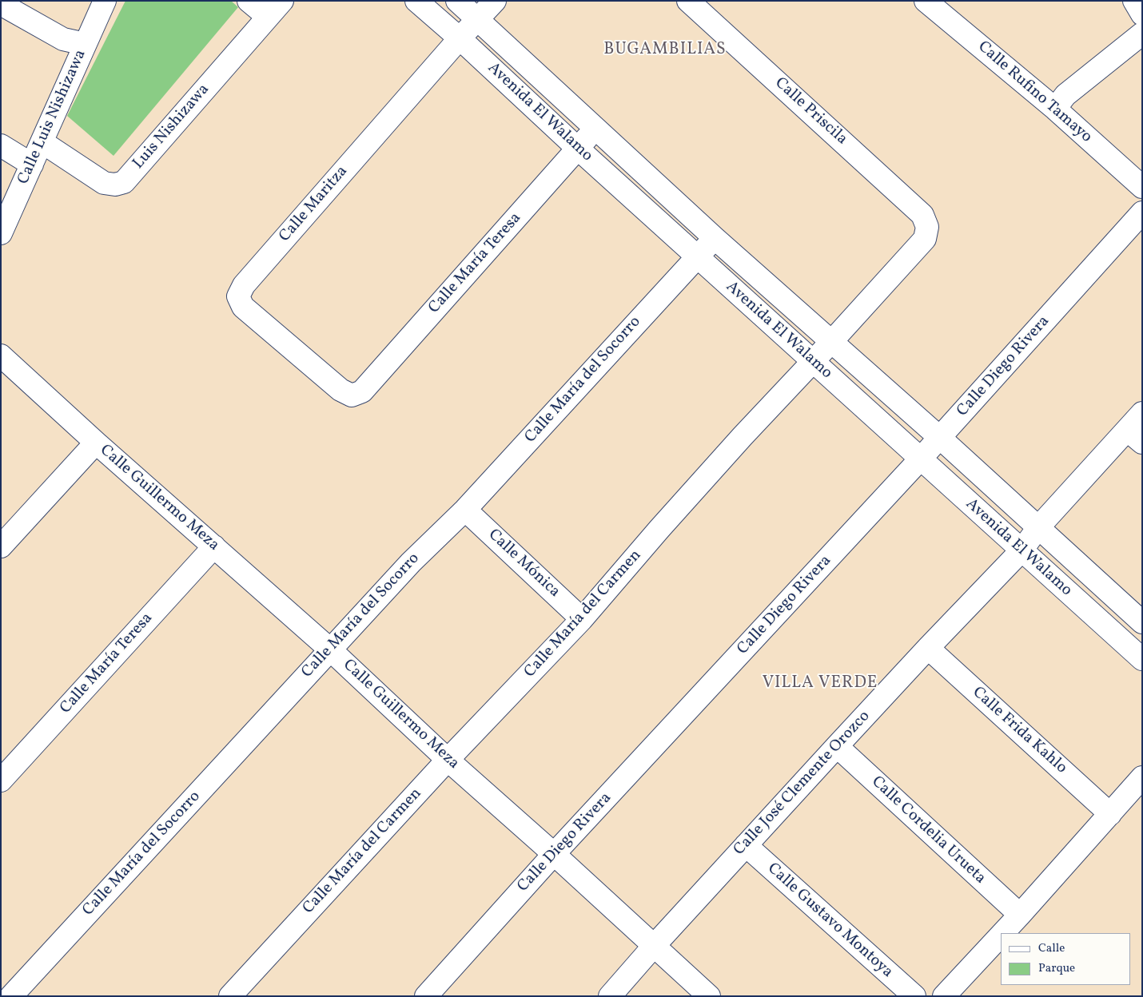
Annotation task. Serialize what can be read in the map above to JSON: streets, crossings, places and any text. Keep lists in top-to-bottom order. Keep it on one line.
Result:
{"streets":{"street":["Calle Rufino Tamayo","Calle Priscila","Avenida El Walamo","Calle Luis Nishizawa","Luis Nishizawa","Calle Maritza","Calle María Teresa","Calle Diego Rivera","Calle María del Socorro","Calle Guillermo Meza","Calle Mónica","Calle María del Carmen","Calle Frida Kahlo","Calle José Clemente Orozco","Calle Cordelia Urueta","Calle Gustavo Montoya"]},"crossings":[["Calle Priscila","Calle María del Carmen"],["Avenida El Walamo","Calle Maritza"],["Avenida El Walamo","Calle María Teresa"],["Avenida El Walamo","Calle Diego Rivera"],["Avenida El Walamo","Calle María del Socorro"],["Avenida El Walamo","Calle María del Carmen"],["Avenida El Walamo","Calle José Clemente Orozco"],["Calle Luis Nishizawa","Luis Nishizawa"],["Calle Maritza","Calle María Teresa"],["Calle María Teresa","Calle Guillermo Meza"],["Calle Diego Rivera","Calle Guillermo Meza"],["Calle María del Socorro","Calle Guillermo Meza"],["Calle María del Socorro","Calle Mónica"],["Calle Guillermo Meza","Calle María del Carmen"],["Calle Guillermo Meza","Calle José Clemente Orozco"],["Calle Mónica","Calle María del Carmen"],["Calle Frida Kahlo","Calle José Clemente Orozco"],["Calle José Clemente Orozco","Calle Cordelia Urueta"],["Calle José Clemente Orozco","Calle Gustavo Montoya"]],"districts":["BUGAMBILIAS","VILLA VERDE"],"legend":["Calle","Parque"]}
